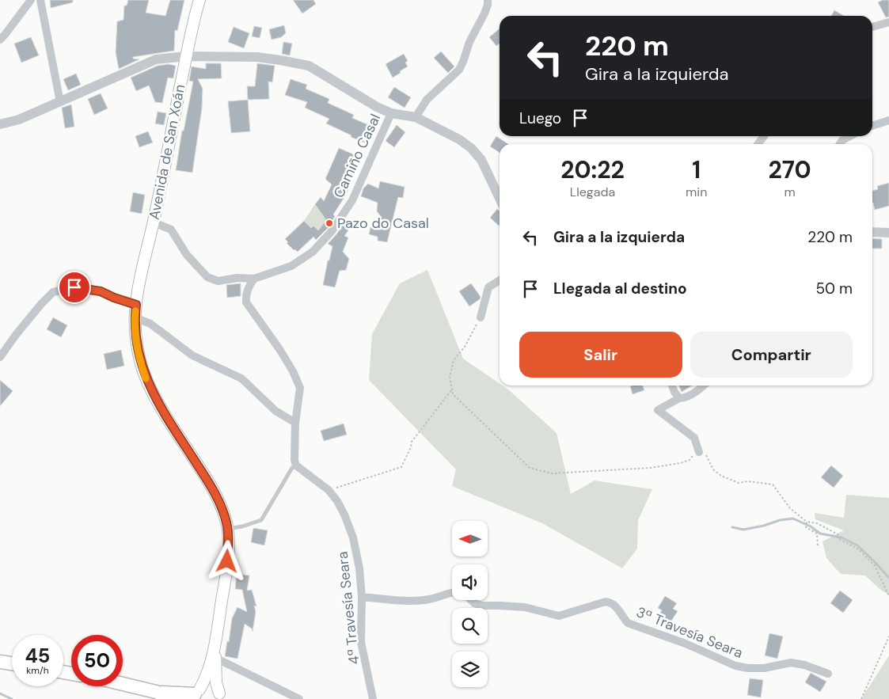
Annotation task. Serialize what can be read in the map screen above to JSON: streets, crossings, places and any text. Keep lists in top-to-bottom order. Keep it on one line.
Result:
{"streets":{"main road":["Avenida de San Xoán"],"street":["Camiño Casal","4ª Travesía Seara","3ª Travesía Seara"]},"crossings":[["Avenida de San Xoán","Camiño Casal"],["4ª Travesía Seara","3ª Travesía Seara"]],"places":["Pazo do Casal"],"north":"left","page":{"turn":["220 m","Gira a la izquierda"],"then":"Luego","eta":["20:22","Llegada","1","min","270","m"],"list":[{"name":"Gira a la izquierda","value":"220 m"},{"name":"Llegada al destino","value":"50 m"}],"buttons":["Salir","Compartir"],"speed":"45 km/h","limit":"50"}}
